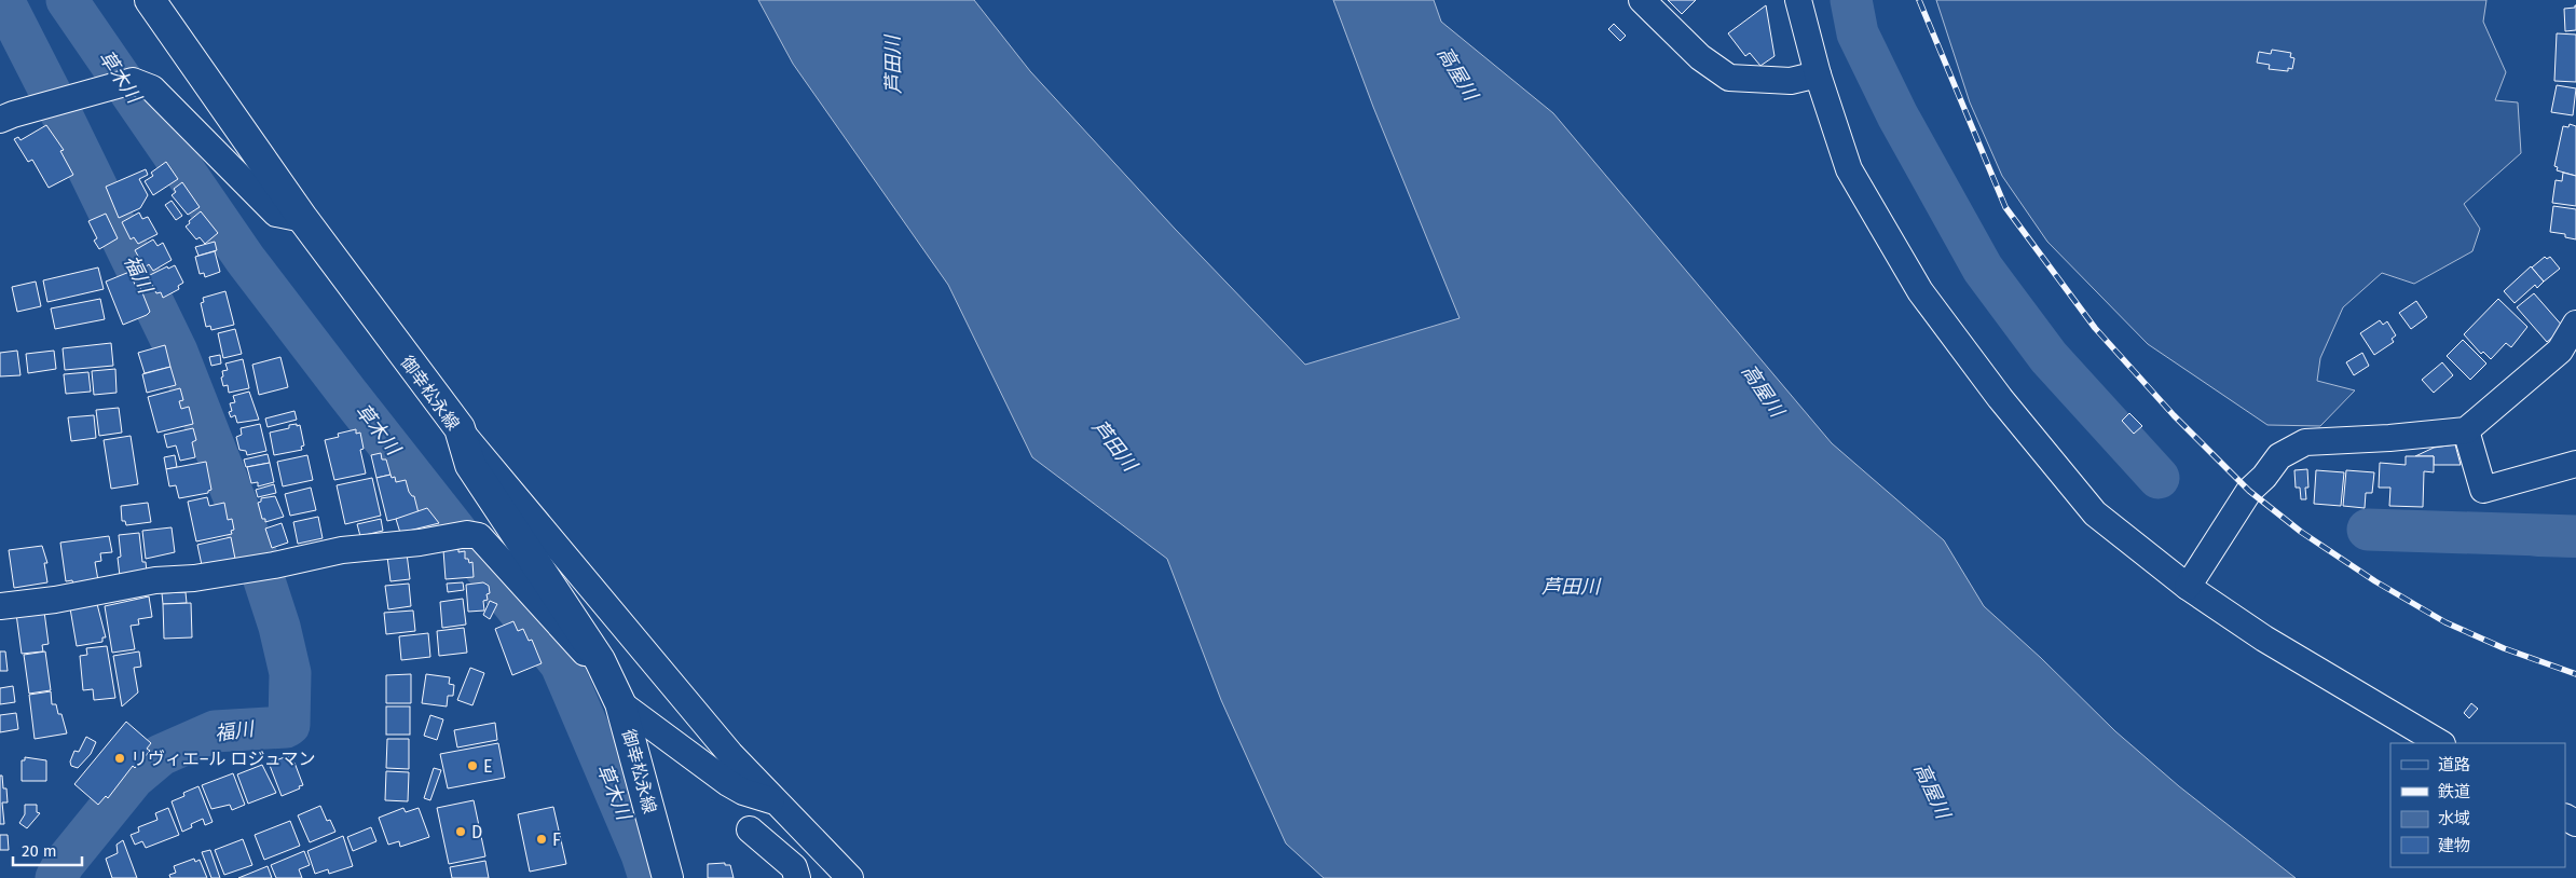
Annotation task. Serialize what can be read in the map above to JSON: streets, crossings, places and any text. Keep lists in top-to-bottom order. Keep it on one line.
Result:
{"streets":{"main road":["御幸松永線"]},"water":["芦田川","高屋川","草木川","福川"],"places":["リヴィエ―ル ロジュマン","E","D","F"],"legend":["道路","鉄道","水域","建物"],"scale_bar":"20 m"}
